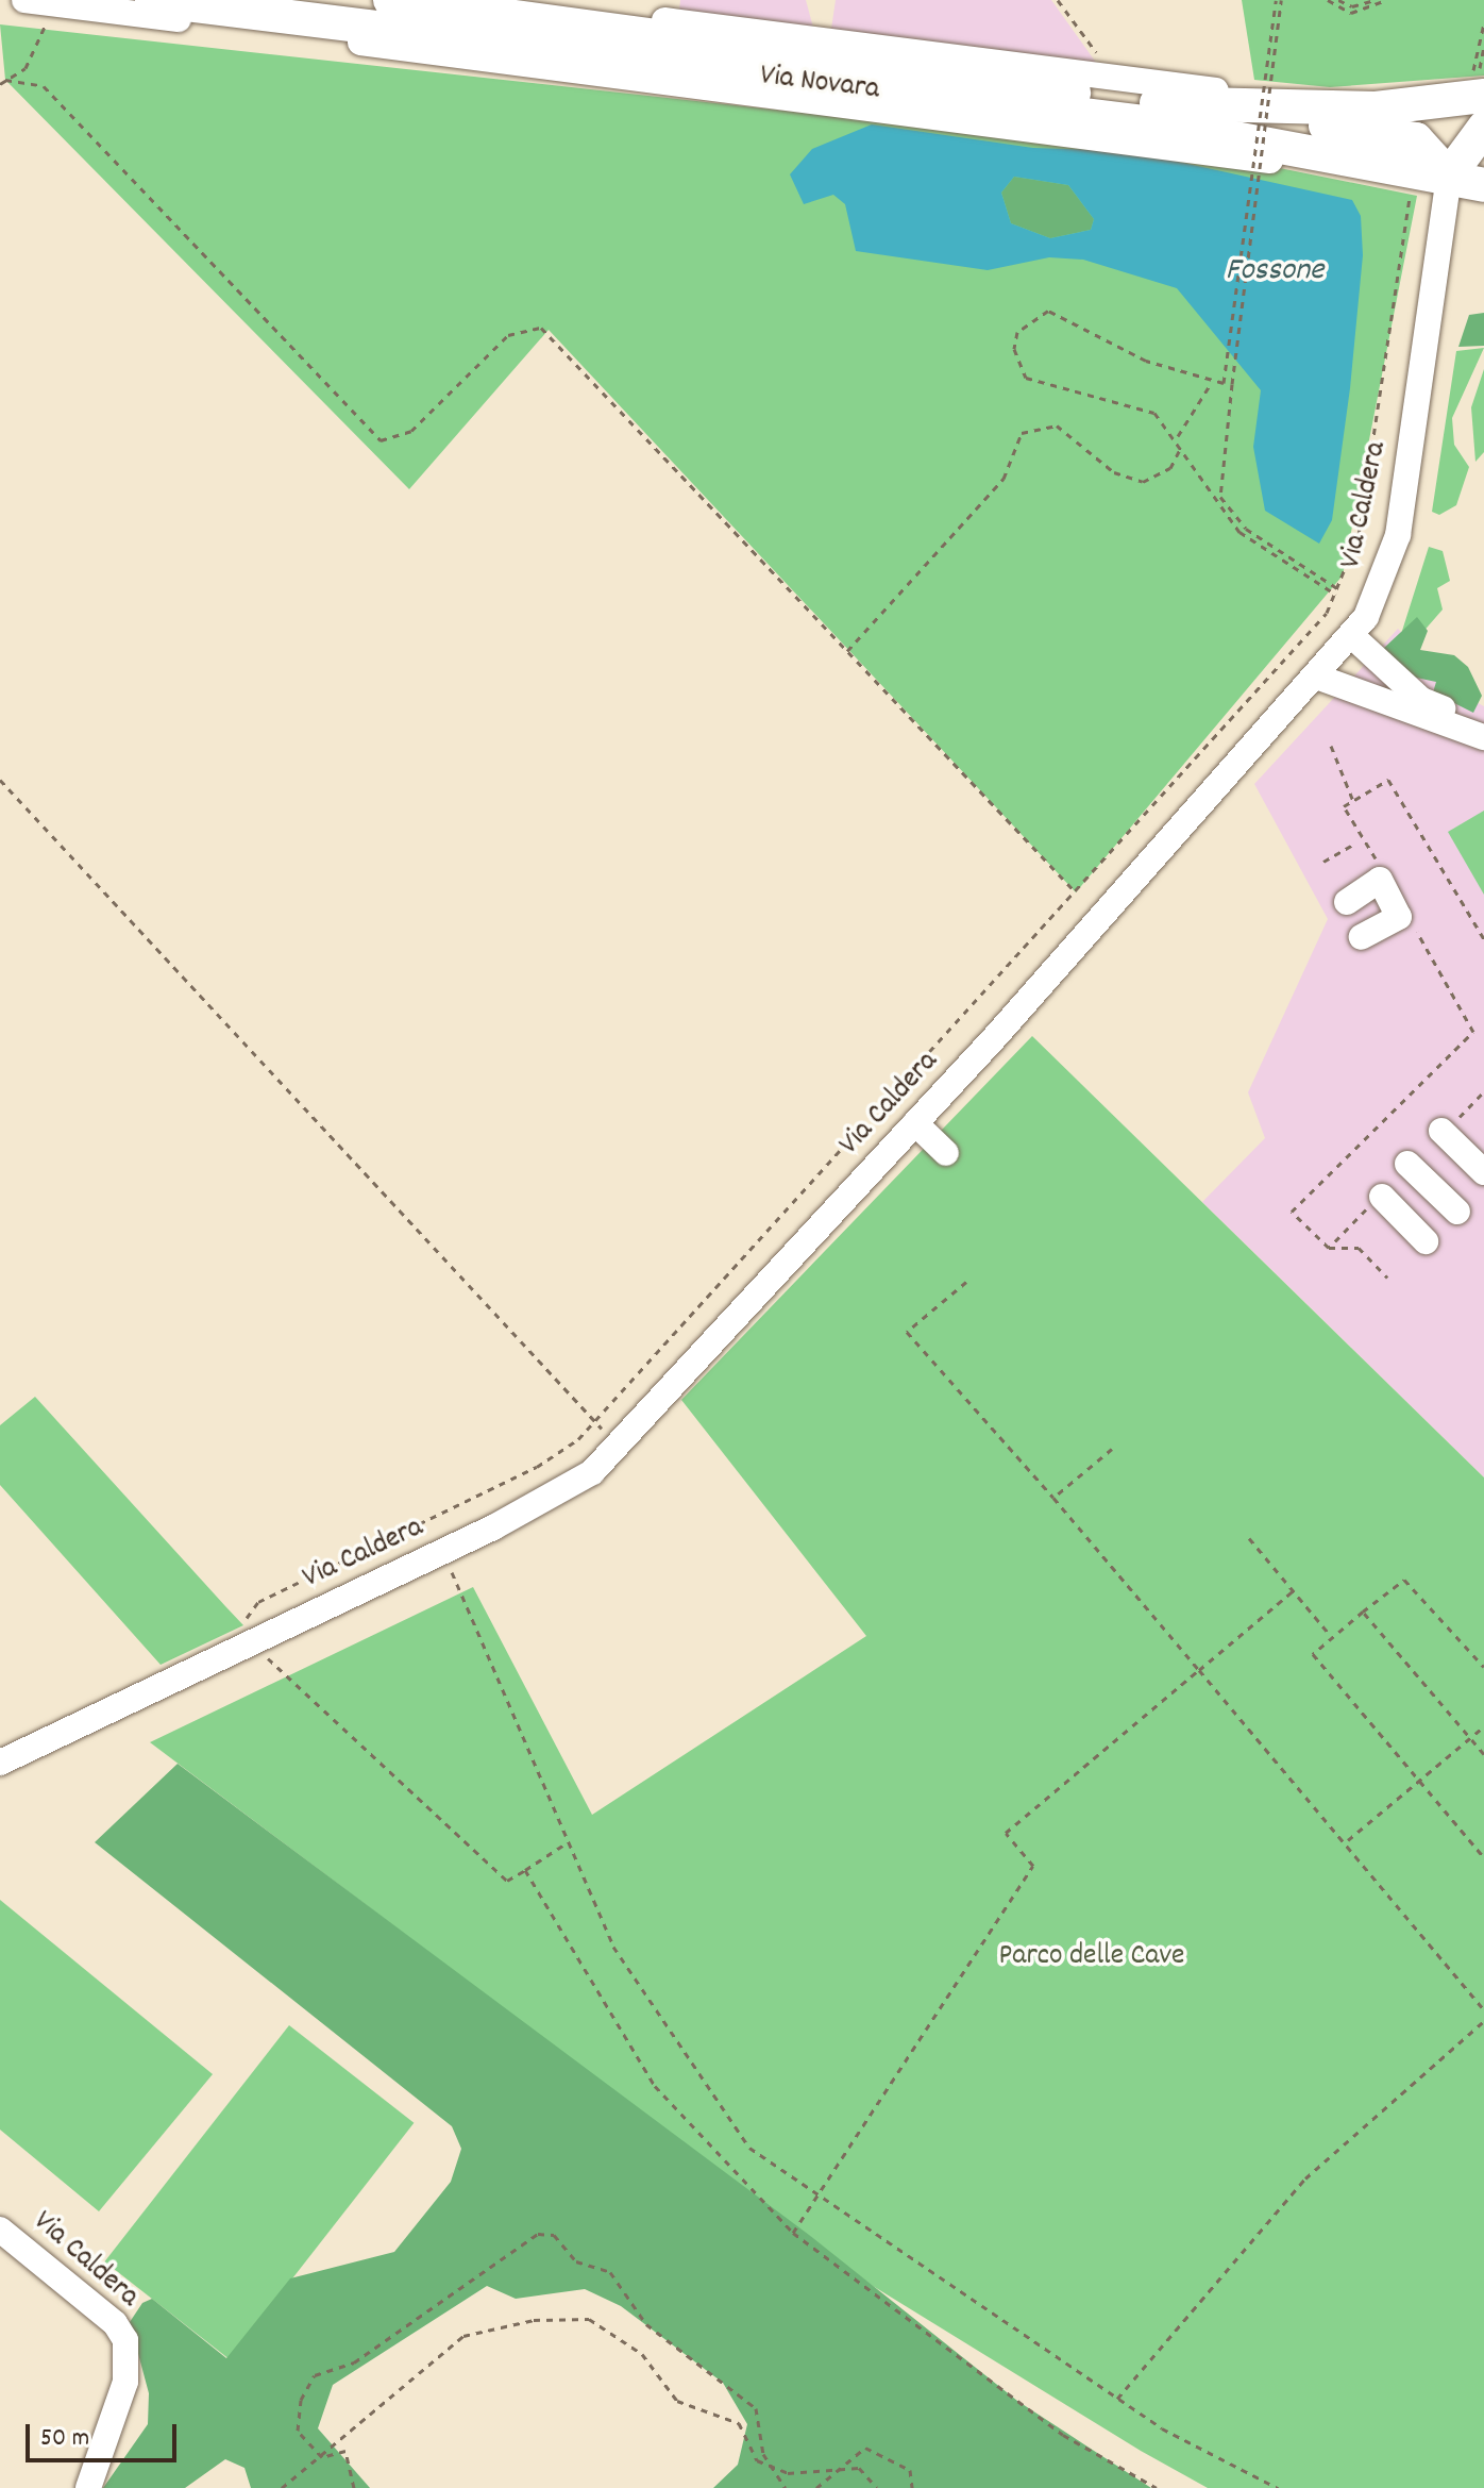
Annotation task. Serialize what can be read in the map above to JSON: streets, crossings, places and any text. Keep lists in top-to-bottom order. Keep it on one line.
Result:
{"streets":{"main road":["Via Novara"],"street":["Via Caldera"]},"crossings":[["Via Novara","Via Caldera"]],"water":["Fossone"],"parks":["Parco delle Cave"],"scale_bar":"50 m"}
